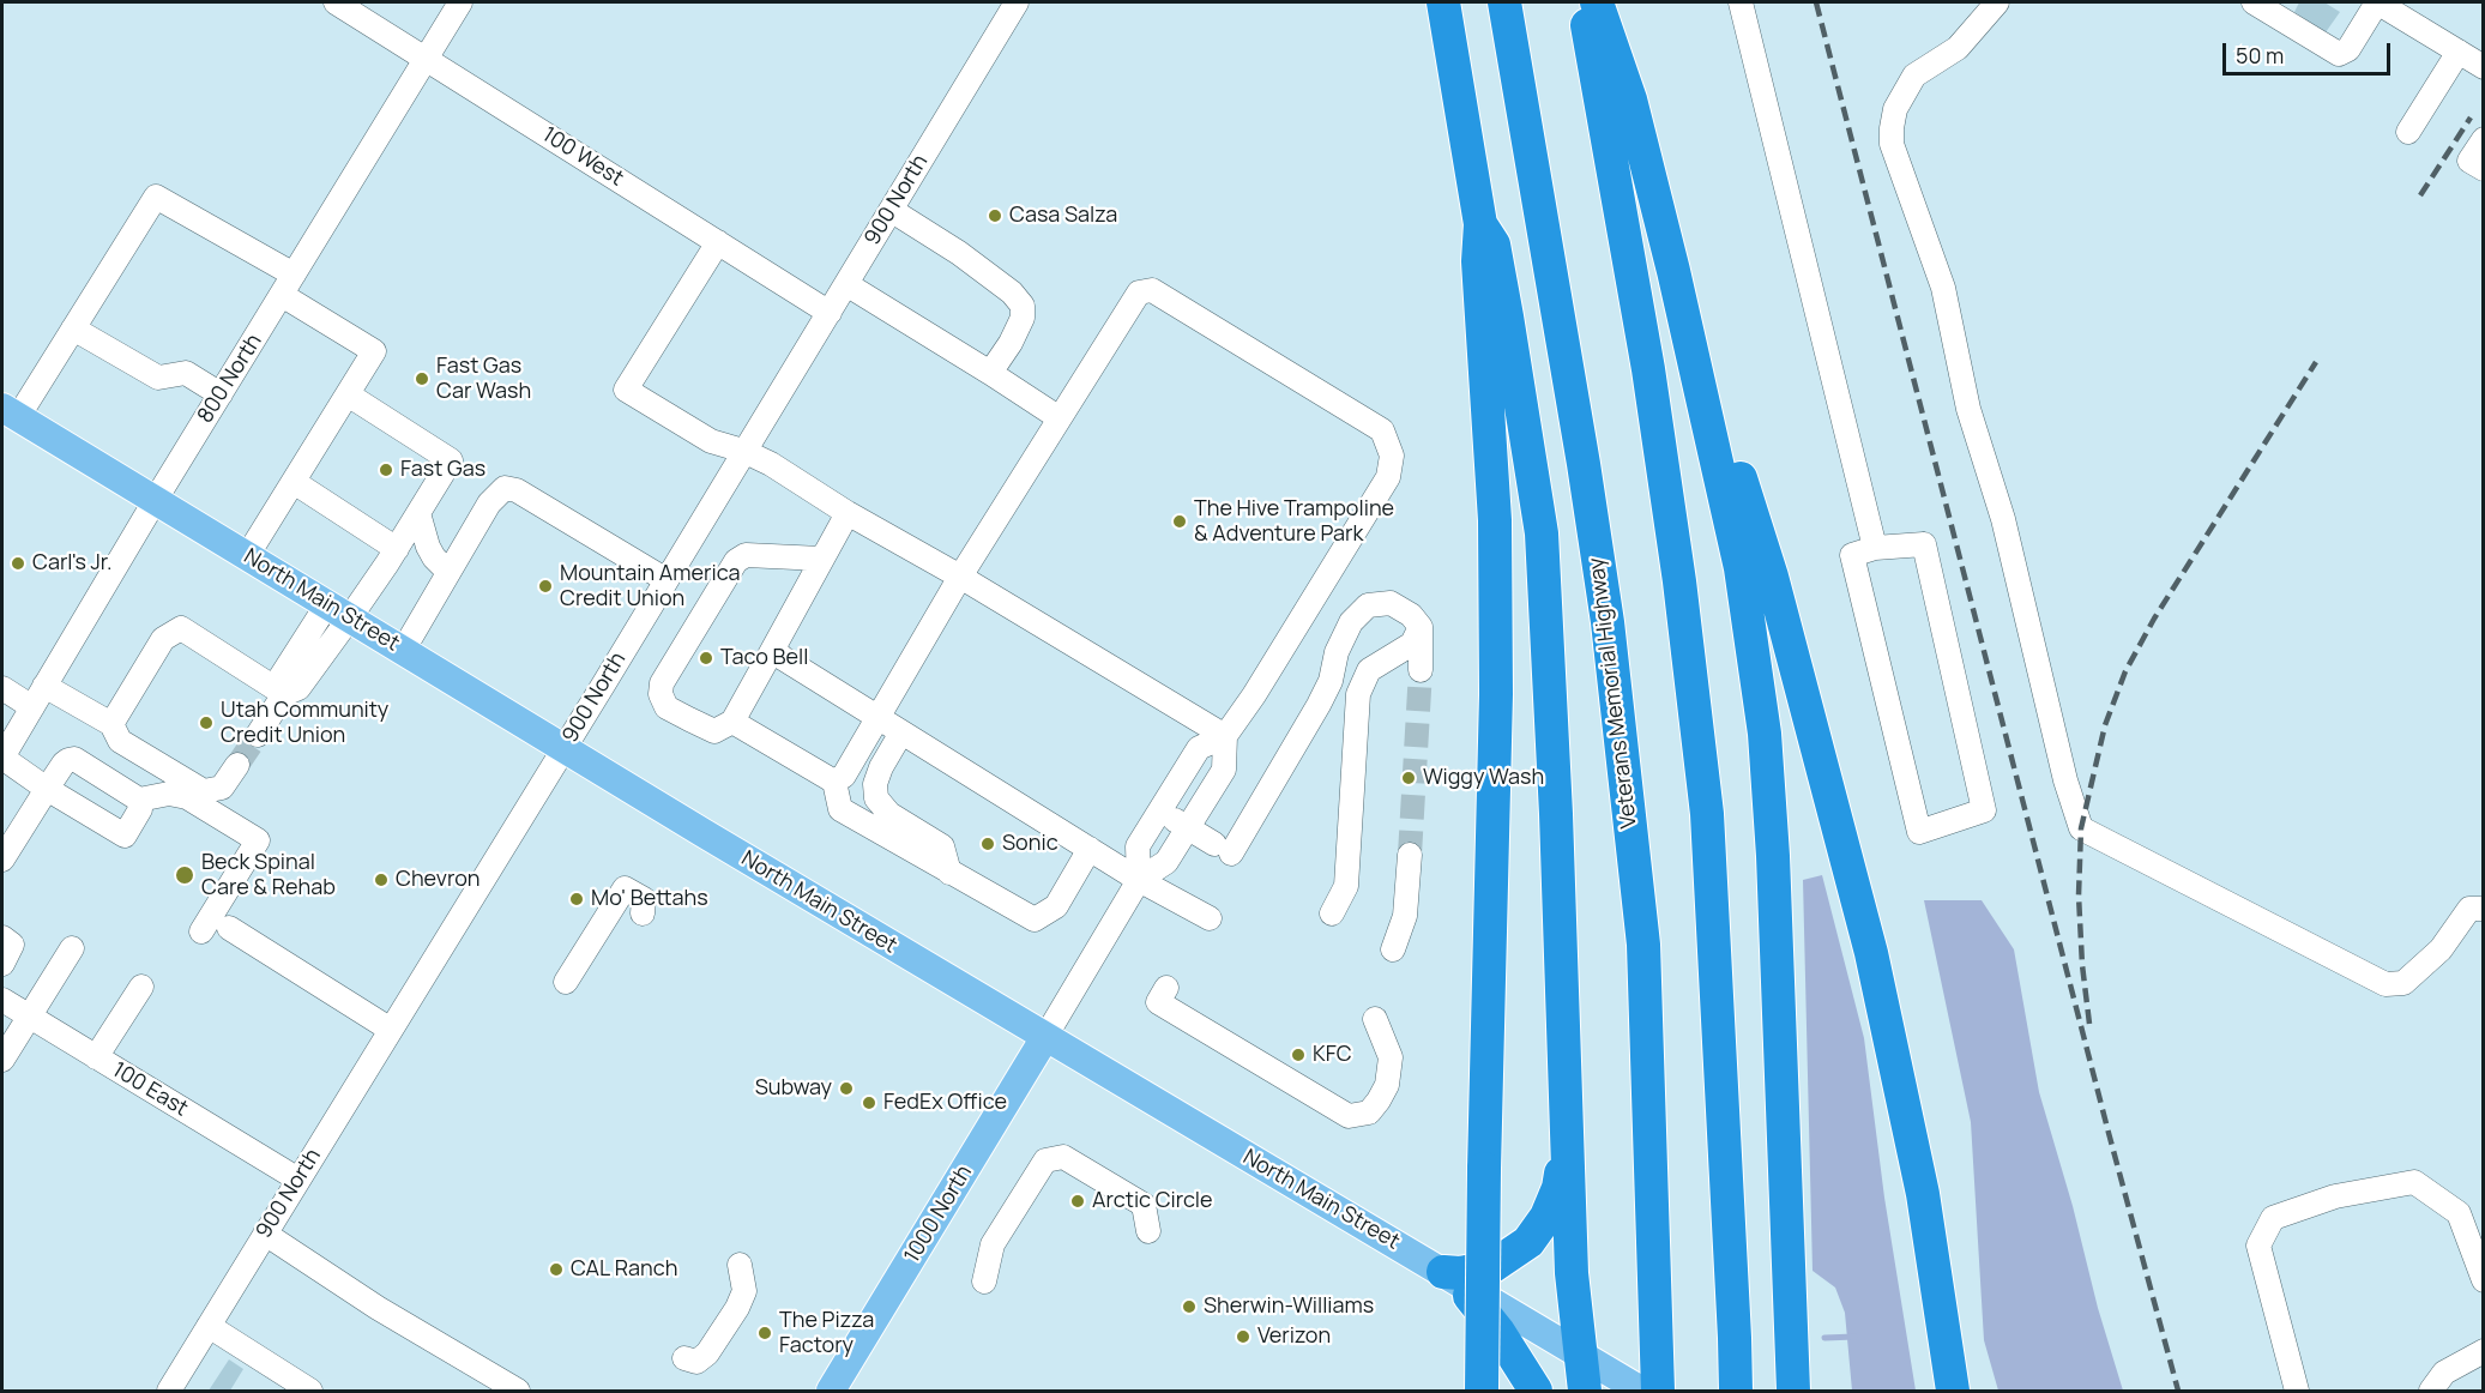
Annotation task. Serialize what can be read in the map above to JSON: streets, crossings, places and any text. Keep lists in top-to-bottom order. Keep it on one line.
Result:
{"streets":{"highway":["Veterans Memorial Highway"],"main road":["North Main Street","1000 North"],"street":["100 West","900 North","800 North","100 East"]},"crossings":[["100 West","900 North"],["100 West","800 North"],["900 North","North Main Street"],["900 North","100 East"],["800 North","North Main Street"],["North Main Street","1000 North"]],"places":["Casa Salza","Fast Gas Car Wash","Fast Gas","The Hive Trampoline & Adventure Park","Carl's Jr.","Mountain America Credit Union","Taco Bell","Utah Community Credit Union","Wiggy Wash","Sonic","Beck Spinal Care & Rehab","Chevron","Mo' Bettahs","KFC","Subway","FedEx Office","Arctic Circle","CAL Ranch","Sherwin-Williams","The Pizza Factory","Verizon"],"scale_bar":"50 m"}
